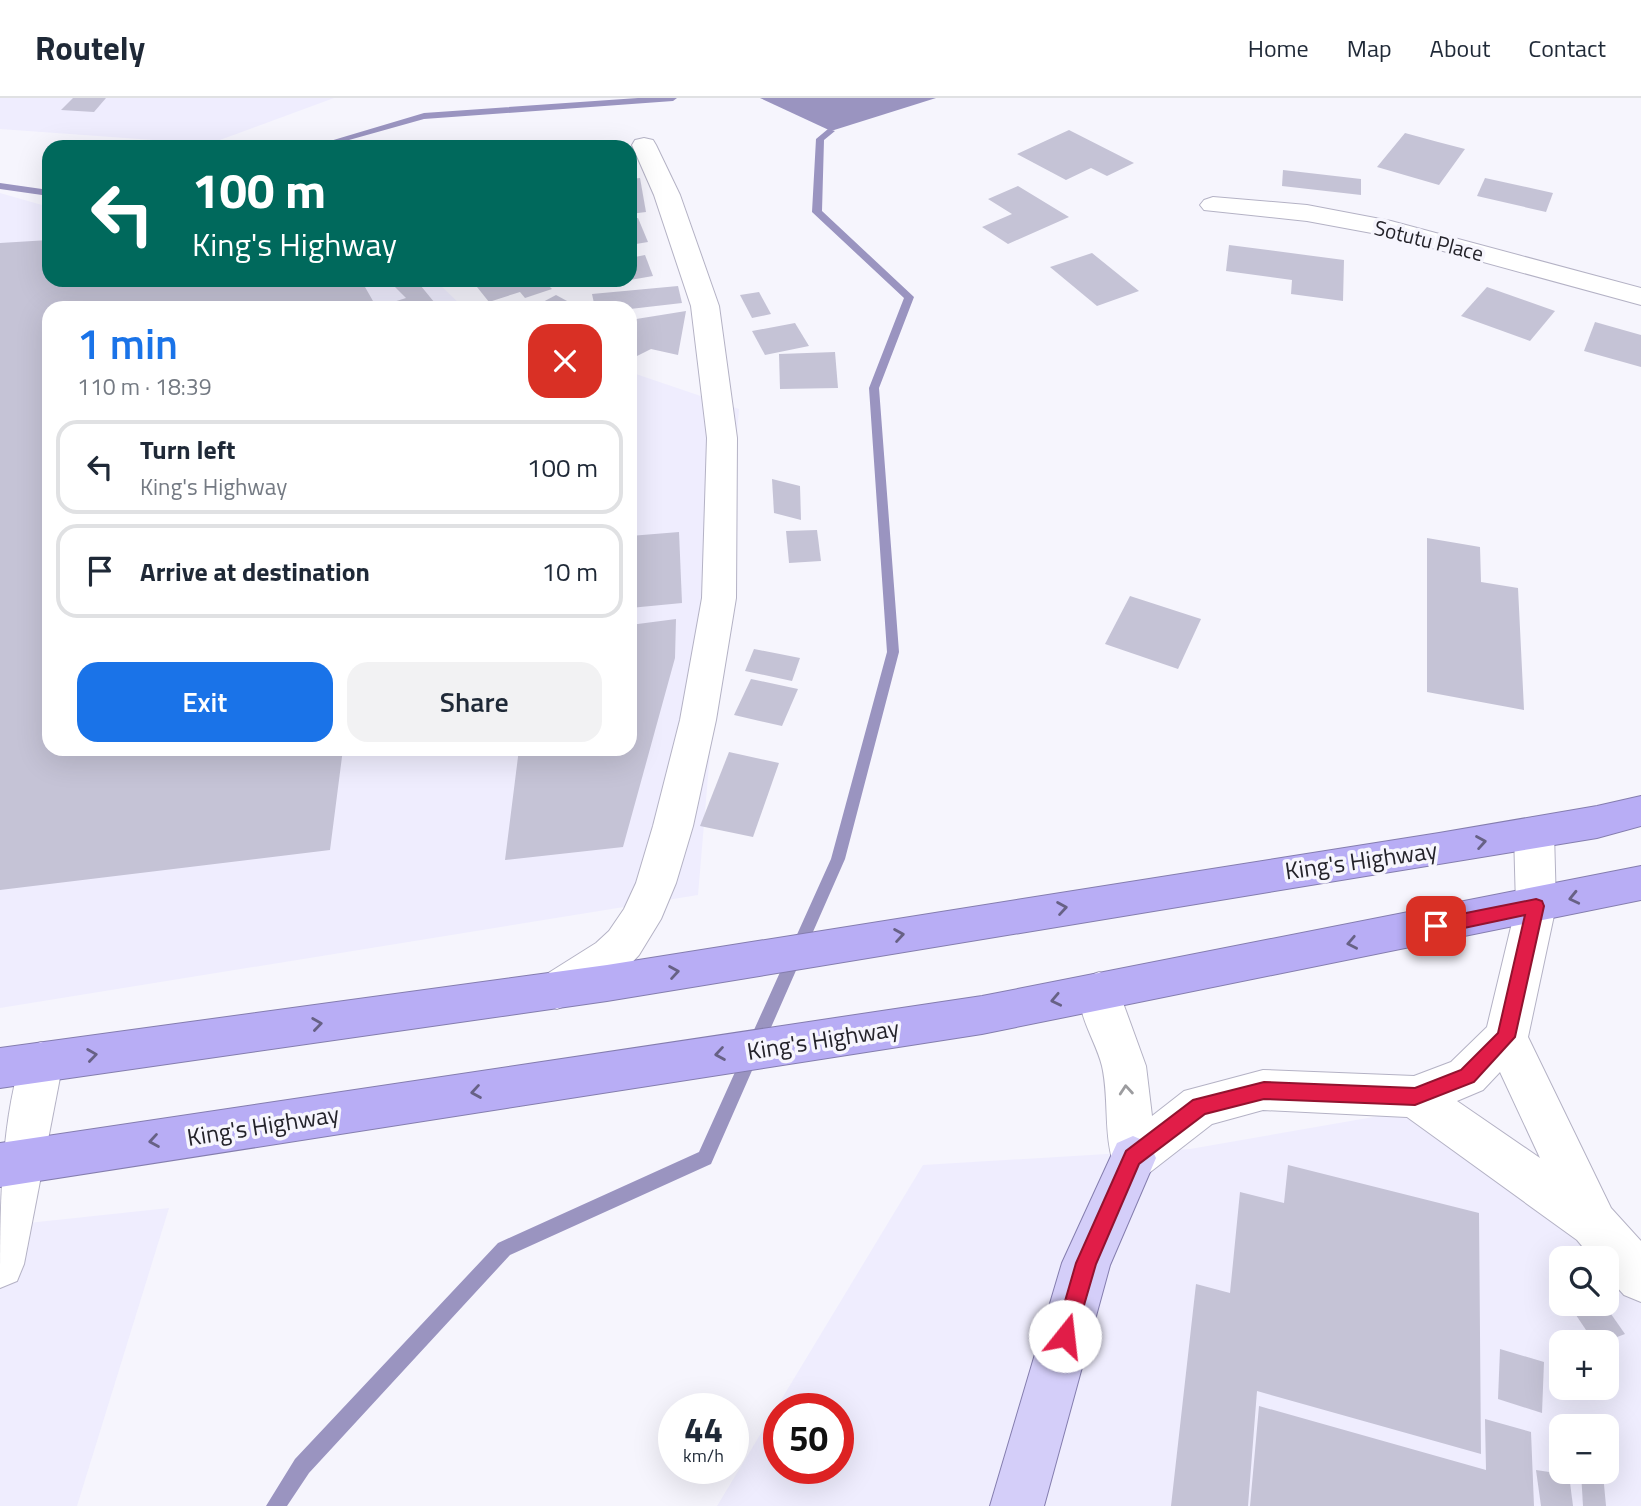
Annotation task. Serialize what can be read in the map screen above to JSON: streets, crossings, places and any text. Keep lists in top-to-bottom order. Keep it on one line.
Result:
{"streets":{"highway":["King's Highway"],"street":["Sotutu Place"]},"page":{"header":"Routely","nav":["Home","Map","About","Contact"],"turn":["100 m","King's Highway"],"heading":["1 min","110 m · 18:39"],"list":[{"name":"Turn left","note":"King's Highway","value":"100 m"},{"name":"Arrive at destination","value":"10 m"}],"buttons":["Exit","Share"],"map_buttons":["+","−"],"speed":"44 km/h","limit":"50"}}
